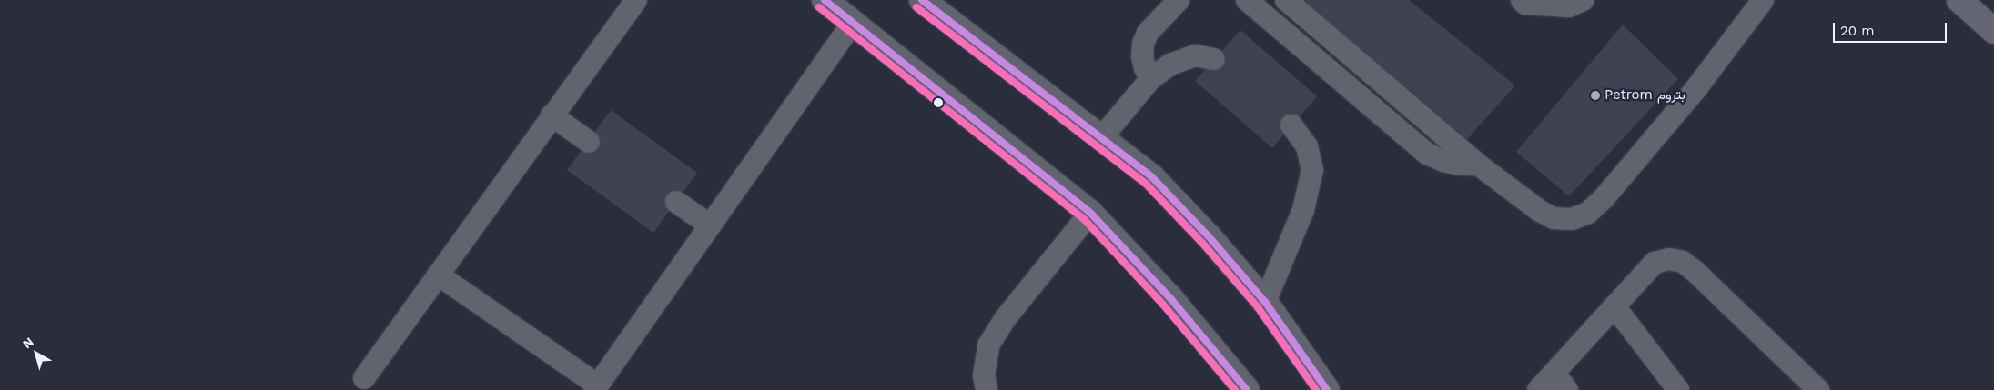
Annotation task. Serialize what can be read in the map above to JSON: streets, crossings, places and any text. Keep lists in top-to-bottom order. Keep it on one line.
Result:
{"places":["Petrom بتروم"],"scale_bar":"20 m","north":"top left"}
